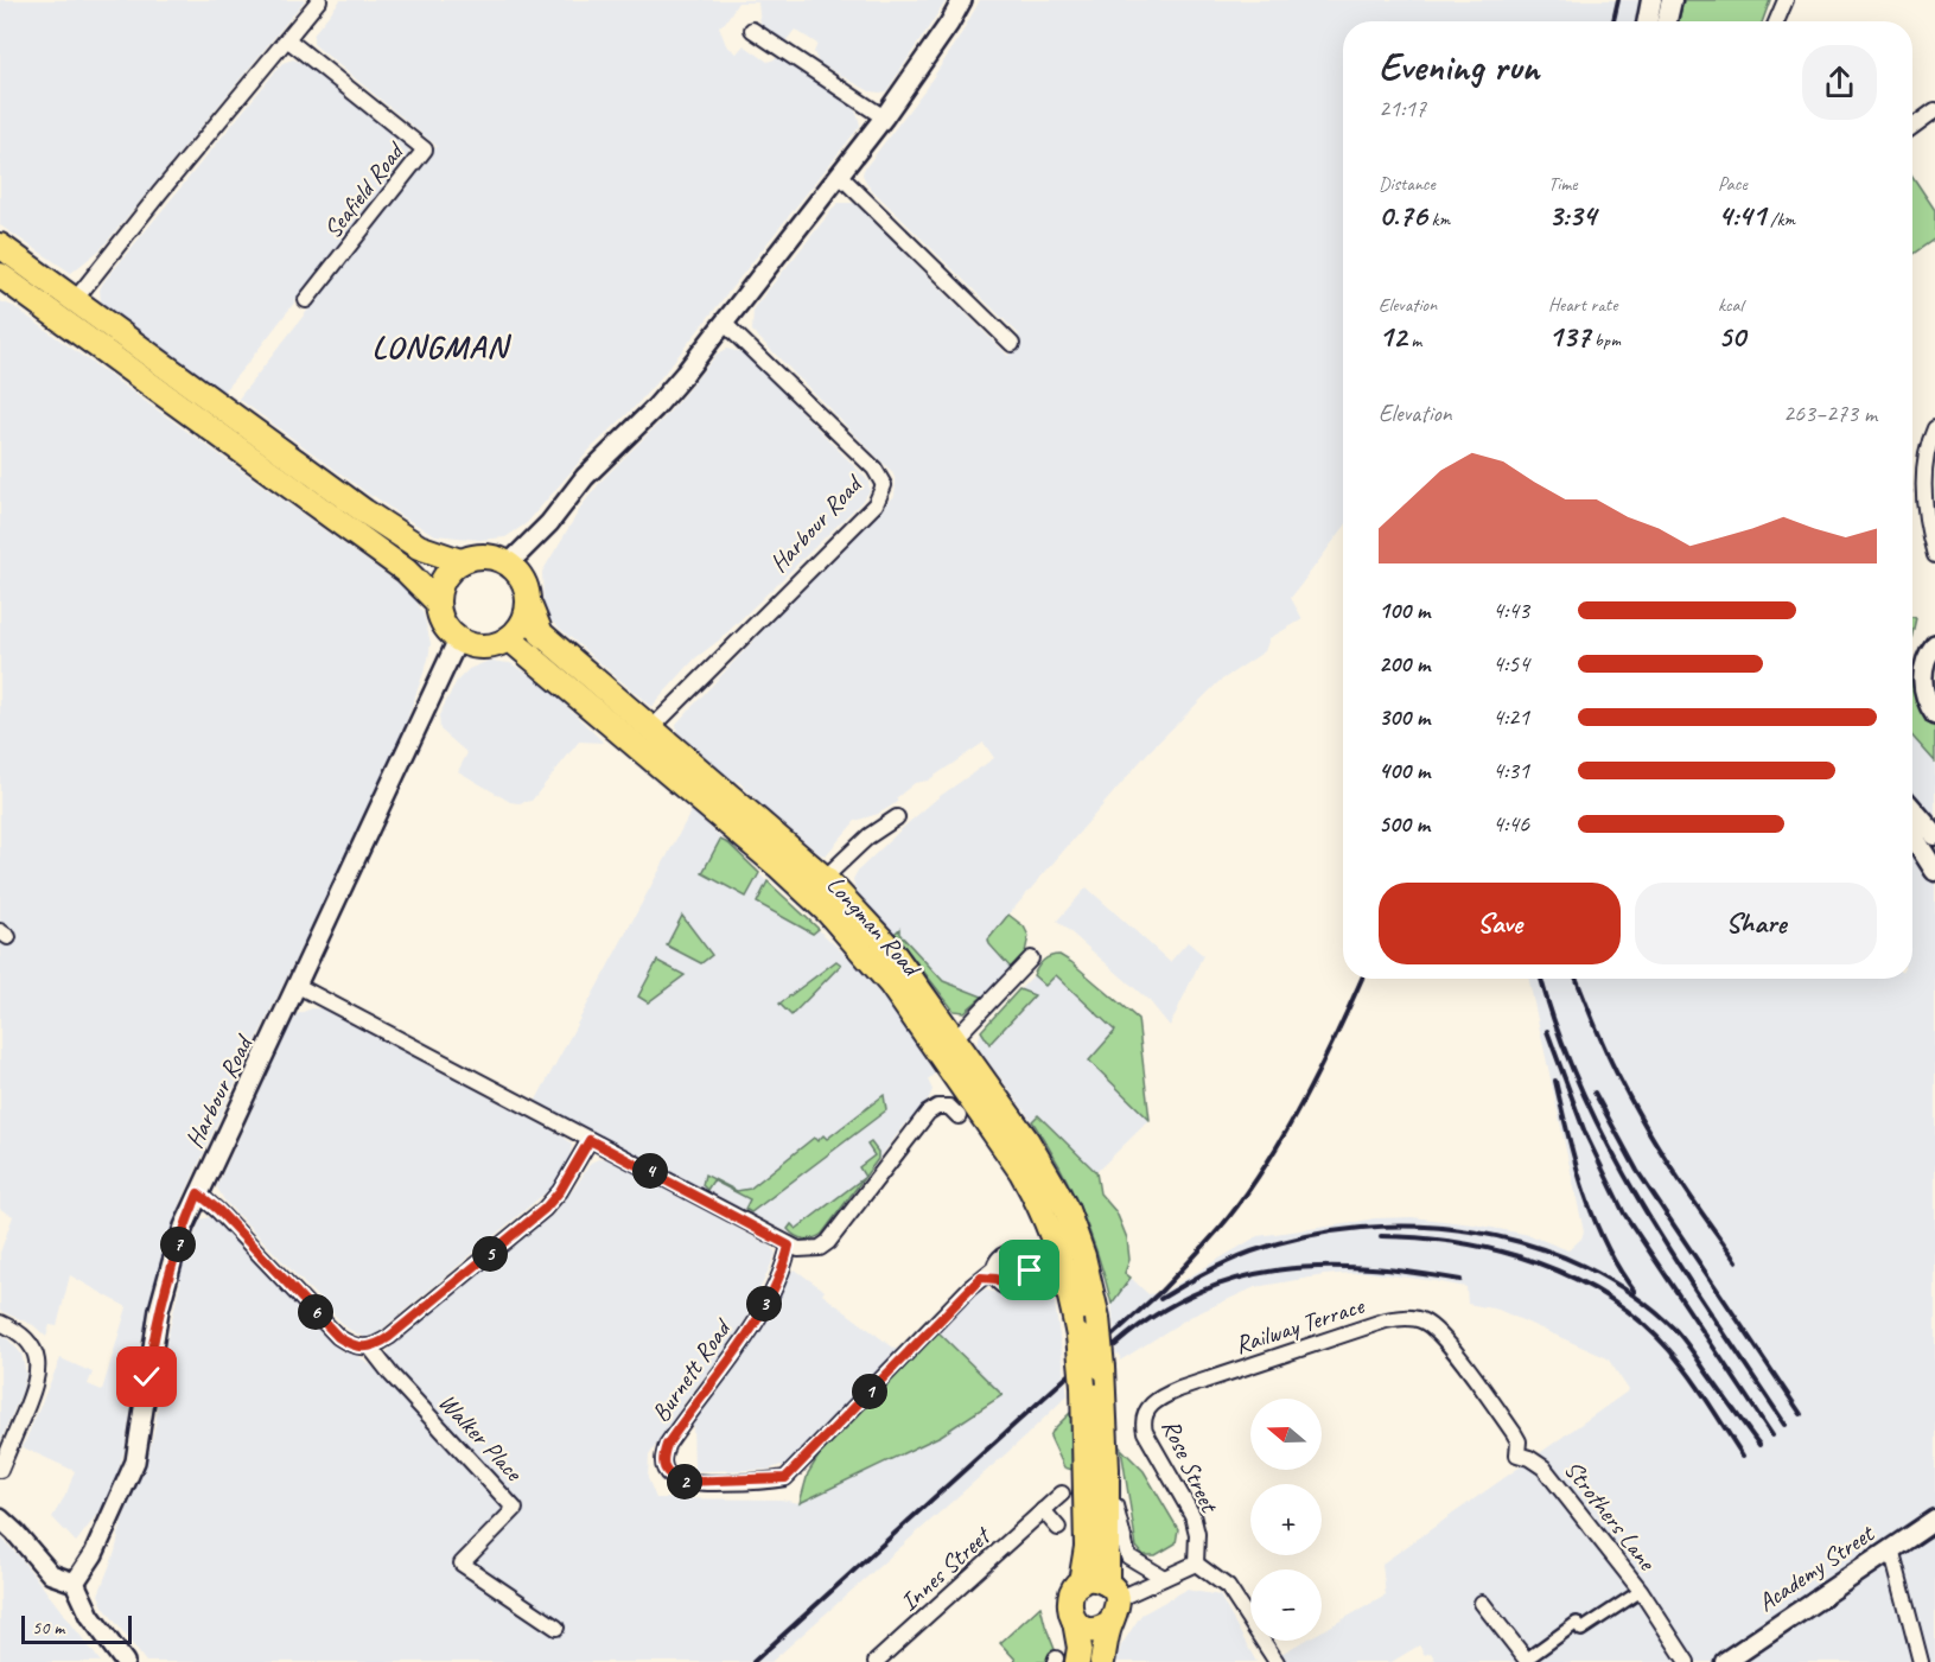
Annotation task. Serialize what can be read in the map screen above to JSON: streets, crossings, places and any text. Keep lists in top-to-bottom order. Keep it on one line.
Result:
{"streets":{"highway":["Longman Road"],"main road":["Academy Street"],"street":["Seafield Road","Harbour Road","Railway Terrace","Burnett Road","Walker Place","Rose Street","Strothers Lane","Innes Street"]},"crossings":[["Harbour Road","Longman Road"],["Railway Terrace","Rose Street"],["Railway Terrace","Strothers Lane"]],"districts":["LONGMAN"],"scale_bar":"50 m","north":"left","page":{"heading":["Evening run","21:17"],"stats":[["Distance","0.76 km"],["Time","3:34"],["Pace","4:41 /km"],["Elevation","12 m"],["Heart rate","137 bpm"],["kcal","50"]],"chart":["Elevation","263–273 m"],"list":[{"name":"100 m","note":"4:43"},{"name":"200 m","note":"4:54"},{"name":"300 m","note":"4:21"},{"name":"400 m","note":"4:31"},{"name":"500 m","note":"4:46"}],"buttons":["Save","Share"],"pins":["4","7","5","3","6","1","2"],"map_buttons":["+","−"],"scale":"50 m"}}
